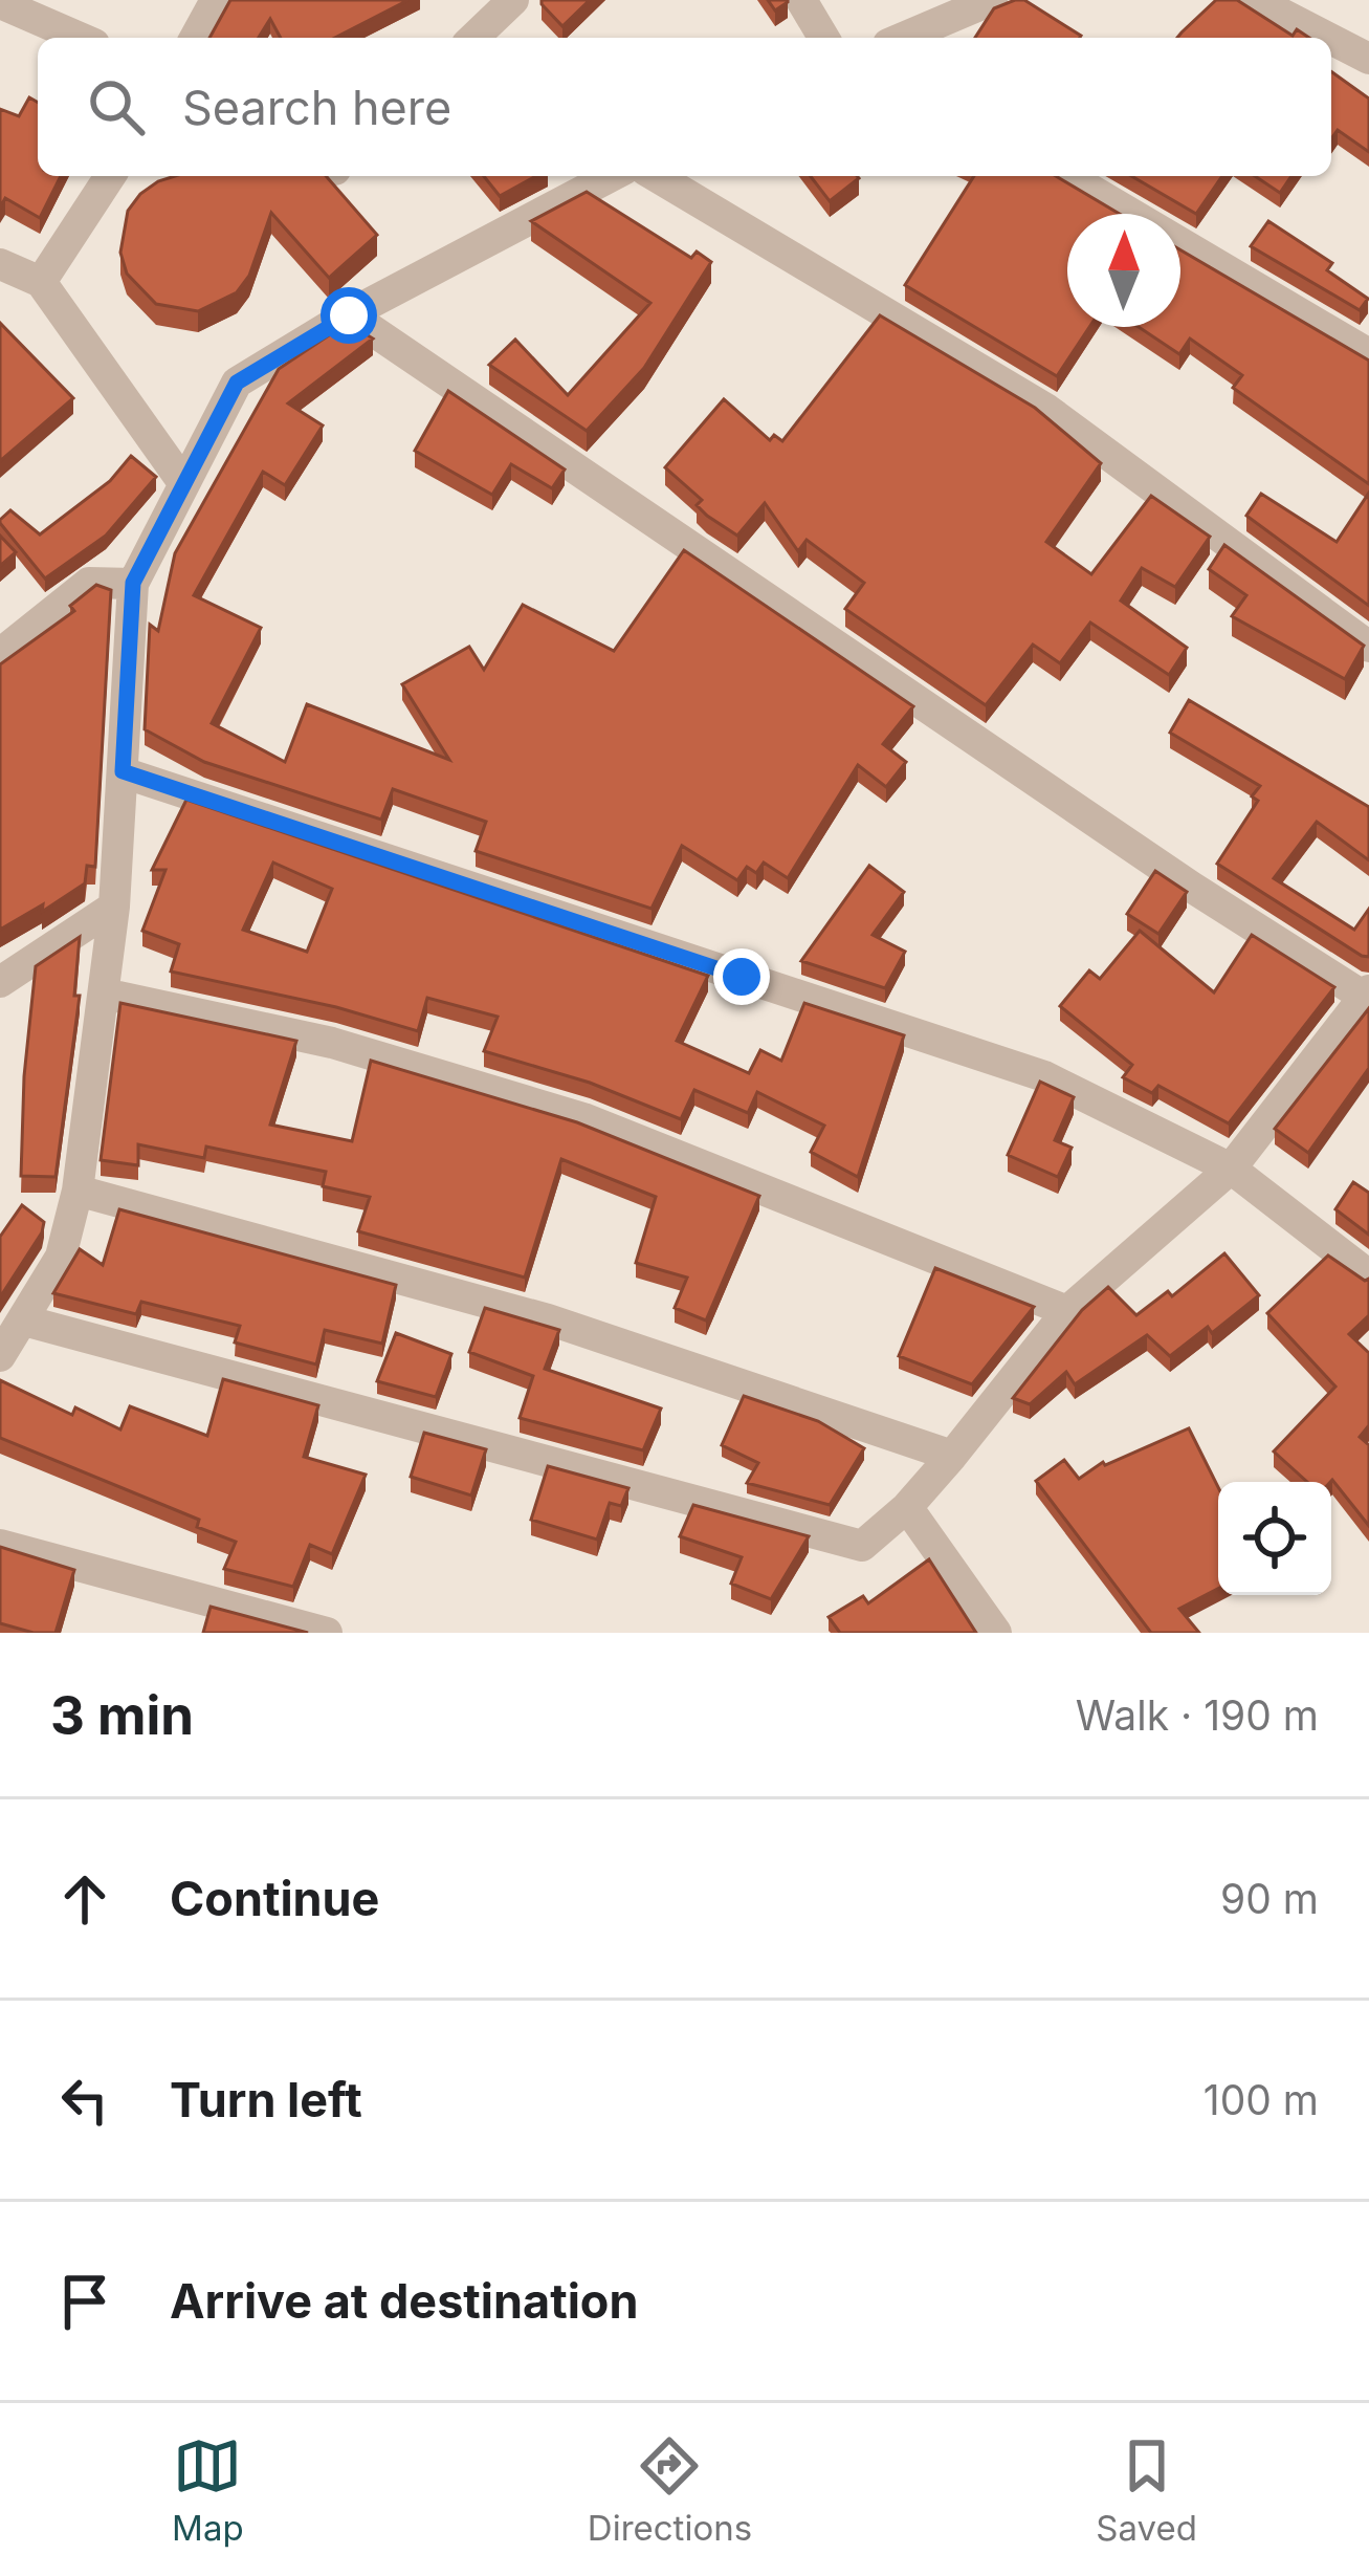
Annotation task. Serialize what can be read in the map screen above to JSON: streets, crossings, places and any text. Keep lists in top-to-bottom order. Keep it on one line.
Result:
{"north":"top","page":{"search":"Search here","heading":["3 min","Walk · 190 m"],"list":[["Continue","90 m"],["Turn left","100 m"],"Arrive at destination"],"nav":["Map","Directions","Saved"]}}
